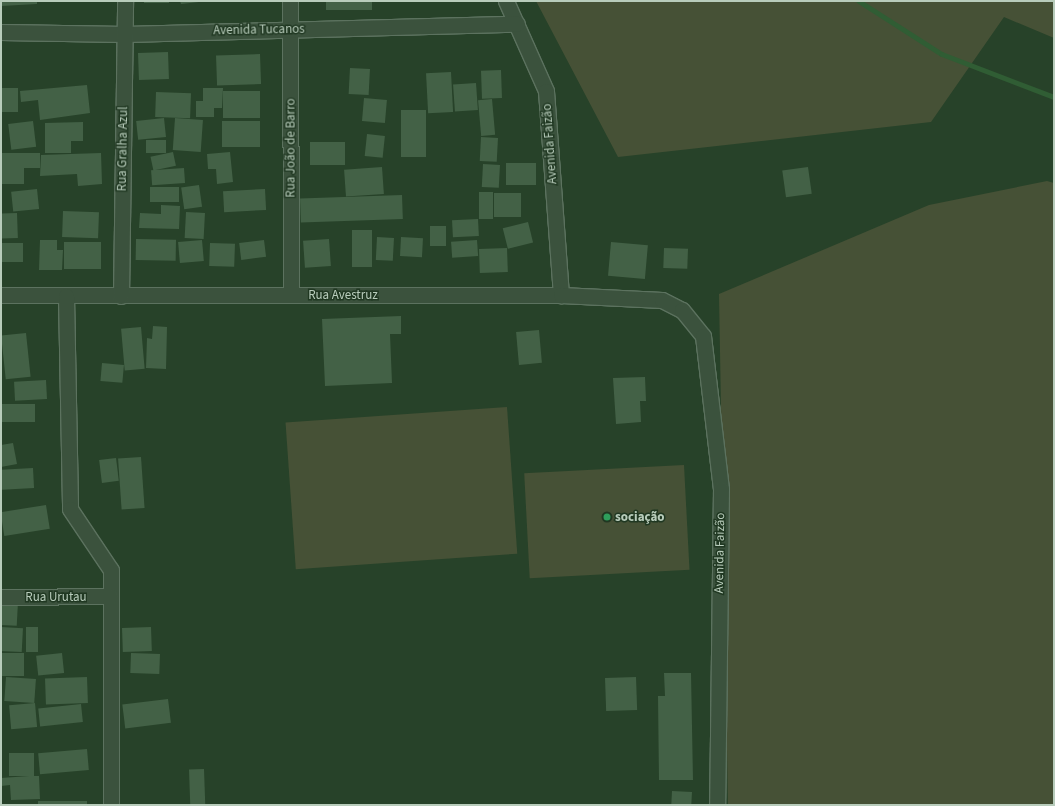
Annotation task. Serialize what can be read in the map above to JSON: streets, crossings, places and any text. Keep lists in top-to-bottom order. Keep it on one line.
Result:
{"streets":{"street":["Avenida Tucanos","Avenida Faizão","Rua João de Barro","Rua Gralha Azul","Rua Avestruz","Rua Urutau"]},"crossings":[["Avenida Tucanos","Avenida Faizão"],["Avenida Tucanos","Rua João de Barro"],["Avenida Tucanos","Rua Gralha Azul"],["Avenida Faizão","Rua Avestruz"],["Rua João de Barro","Rua Avestruz"],["Rua Gralha Azul","Rua Avestruz"]],"places":["sociação"]}
